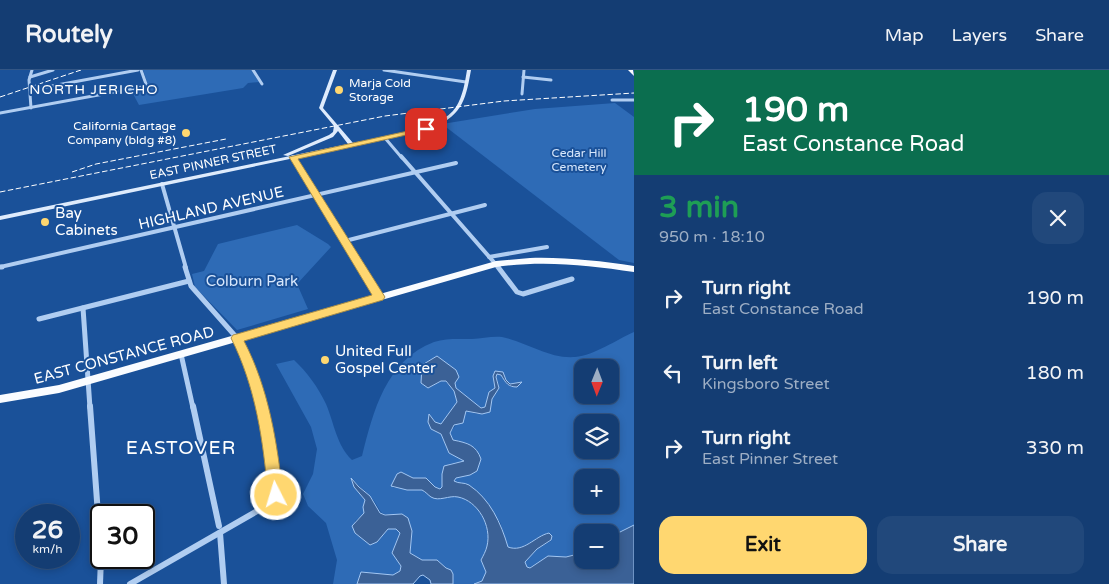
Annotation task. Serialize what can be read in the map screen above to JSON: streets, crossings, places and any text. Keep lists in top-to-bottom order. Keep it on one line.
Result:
{"streets":{"main road":["EAST PINNER STREET","EAST CONSTANCE ROAD"],"street":["HIGHLAND AVENUE"]},"districts":["NORTH JERICHO","EASTOVER"],"parks":["Cedar Hill Cemetery","Colburn Park"],"places":["Marja Cold Storage","California Cartage Company (bldg #8)","Bay Cabinets","United Full Gospel Center"],"north":"bottom","page":{"header":"Routely","nav":["Map","Layers","Share"],"turn":["190 m","East Constance Road"],"heading":["3 min","950 m · 18:10"],"list":[{"name":"Turn right","note":"East Constance Road","value":"190 m"},{"name":"Turn left","note":"Kingsboro Street","value":"180 m"},{"name":"Turn right","note":"East Pinner Street","value":"330 m"}],"map_buttons":["+","−"],"speed":"26 km/h","limit":"30","buttons":["Exit","Share"]}}
